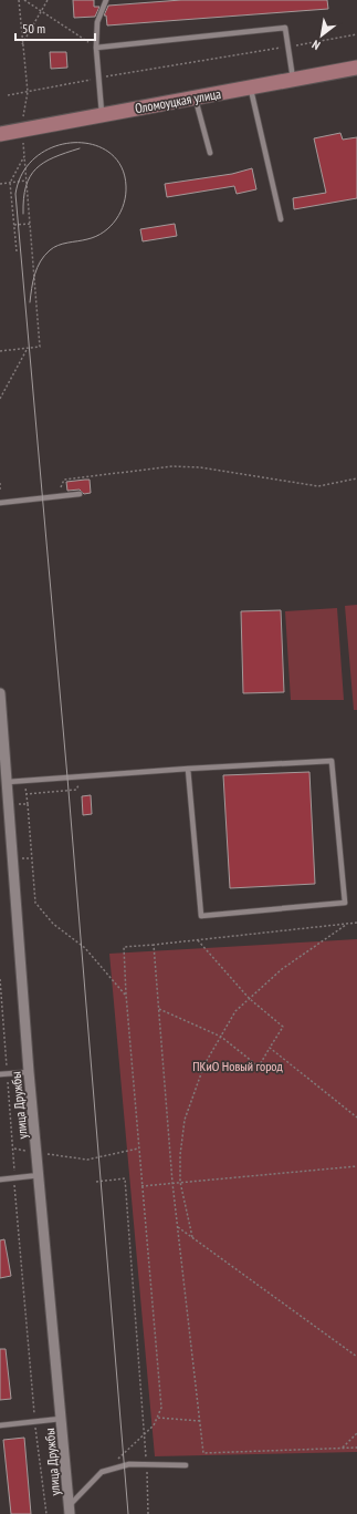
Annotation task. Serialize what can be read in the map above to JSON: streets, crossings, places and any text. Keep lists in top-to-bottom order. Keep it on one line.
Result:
{"streets":{"street":["Оломоуцкая улица","улица Дружбы"]},"parks":["ПКиО Новый город"],"scale_bar":"50 m","north":"bottom left"}
